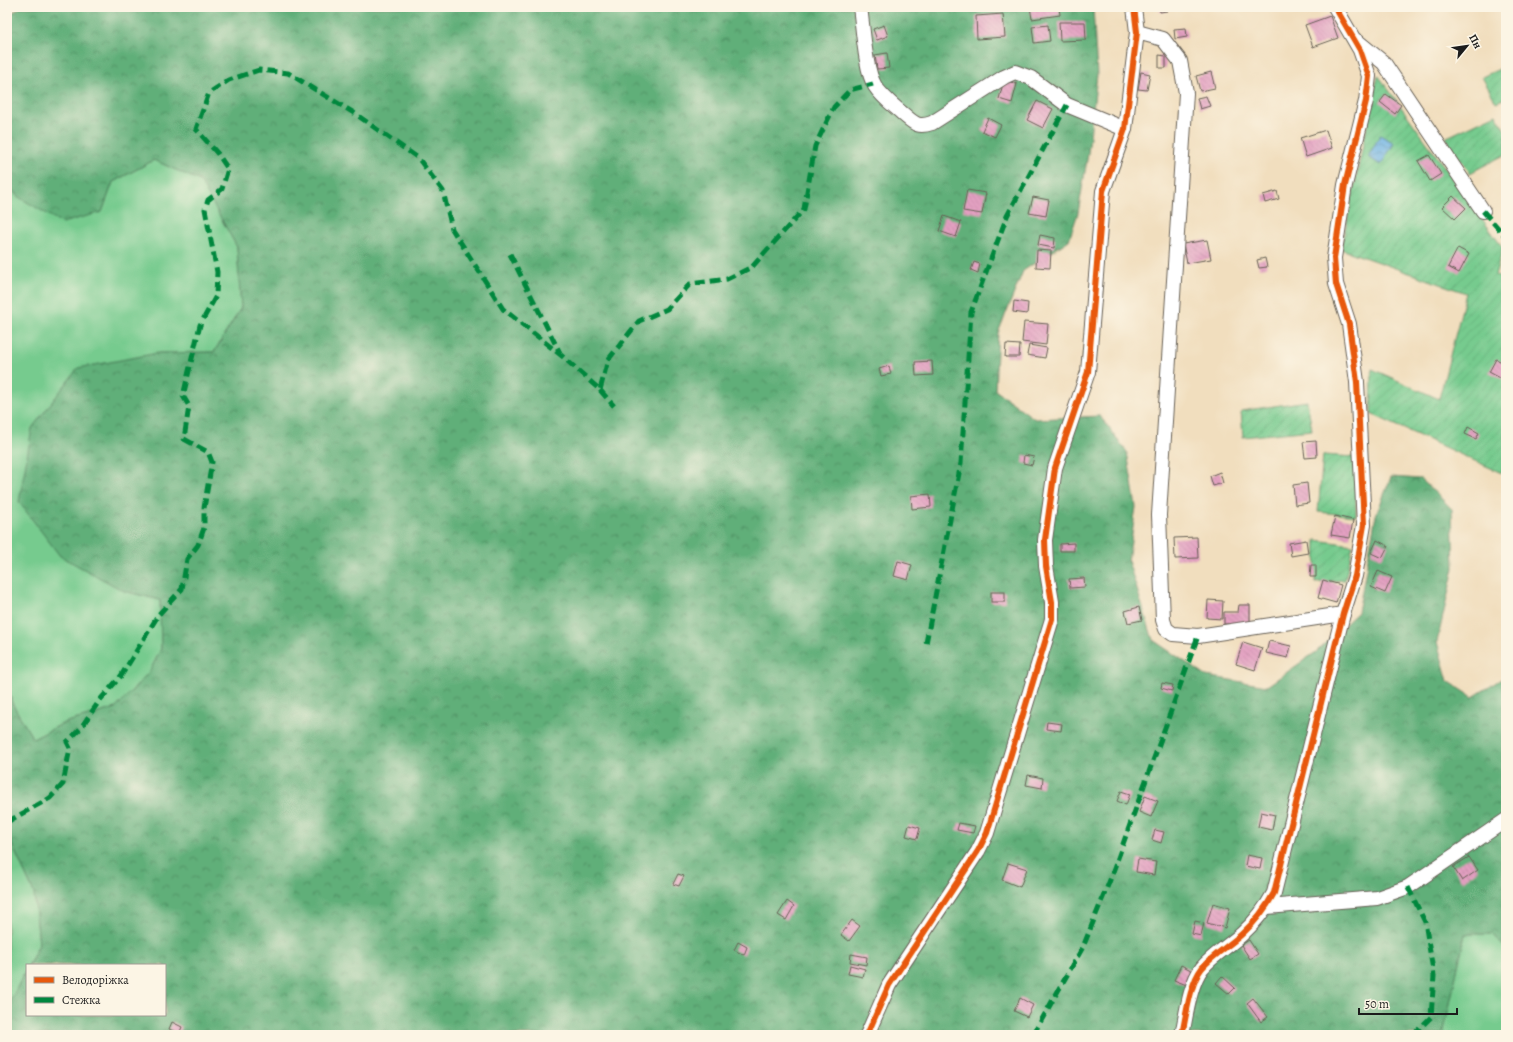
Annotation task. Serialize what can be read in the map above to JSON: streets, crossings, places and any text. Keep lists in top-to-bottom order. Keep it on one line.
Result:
{"legend":["Велодоріжка","Стежка"],"scale_bar":"50 m","north":"top right"}
